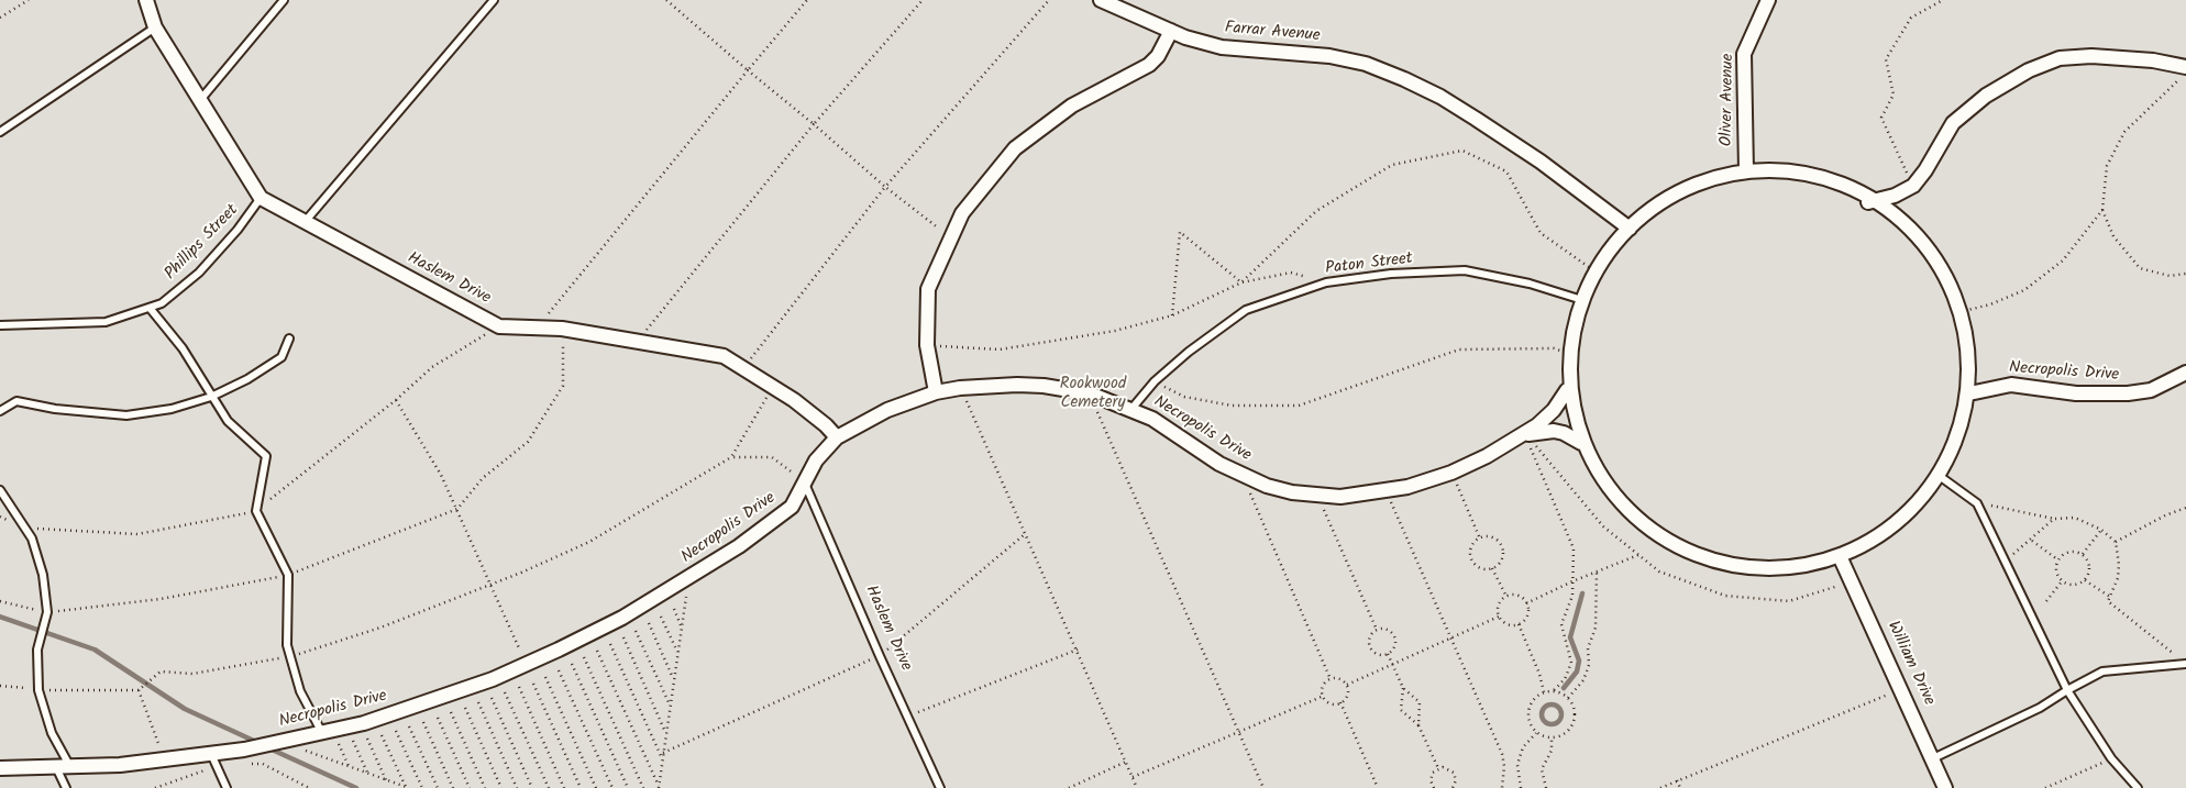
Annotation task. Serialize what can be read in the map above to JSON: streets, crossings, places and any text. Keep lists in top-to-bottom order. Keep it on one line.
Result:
{"streets":{"street":["Farrar Avenue","Oliver Avenue","Haslem Drive","Necropolis Drive","William Drive"],"lane":["Phillips Street","Paton Street"]},"crossings":[["Phillips Street","Haslem Drive"],["Paton Street","Necropolis Drive"],["Haslem Drive","Necropolis Drive"]],"parks":["Rookwood Cemetery"]}
